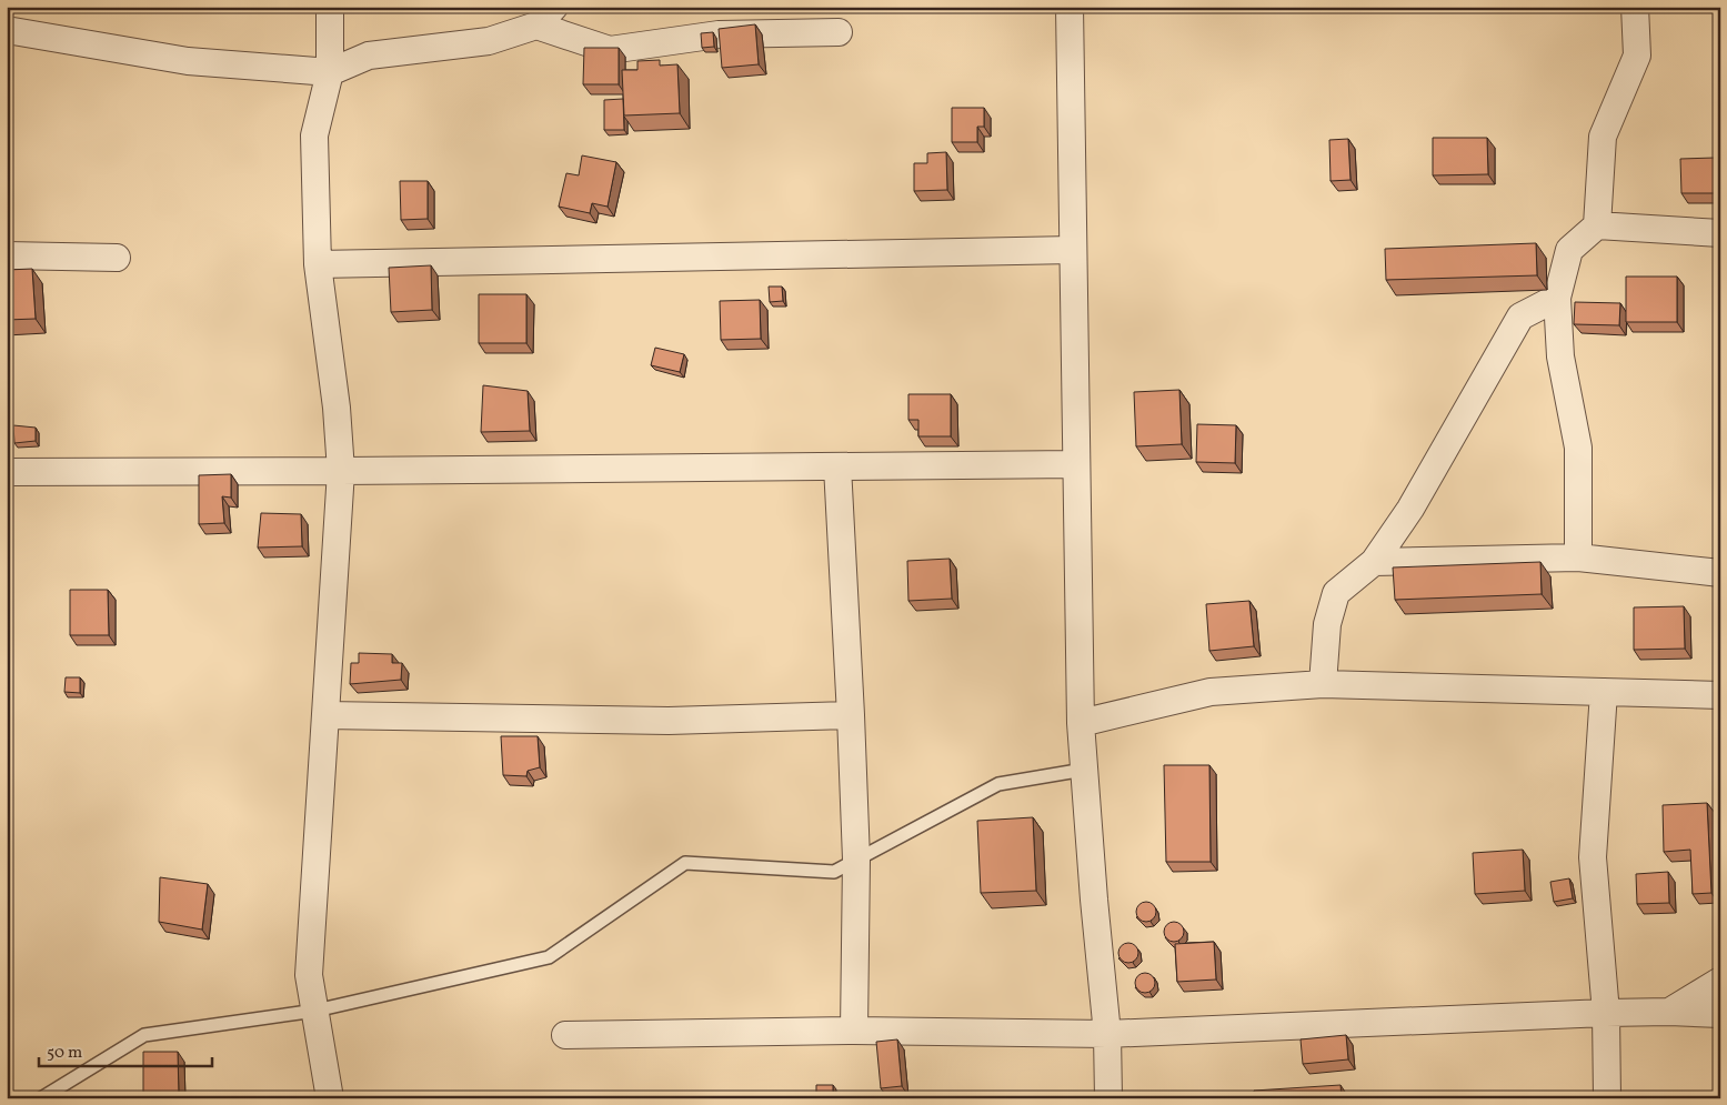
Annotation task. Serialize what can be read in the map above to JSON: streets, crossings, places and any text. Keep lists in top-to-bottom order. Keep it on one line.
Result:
{"scale_bar":"50 m"}
